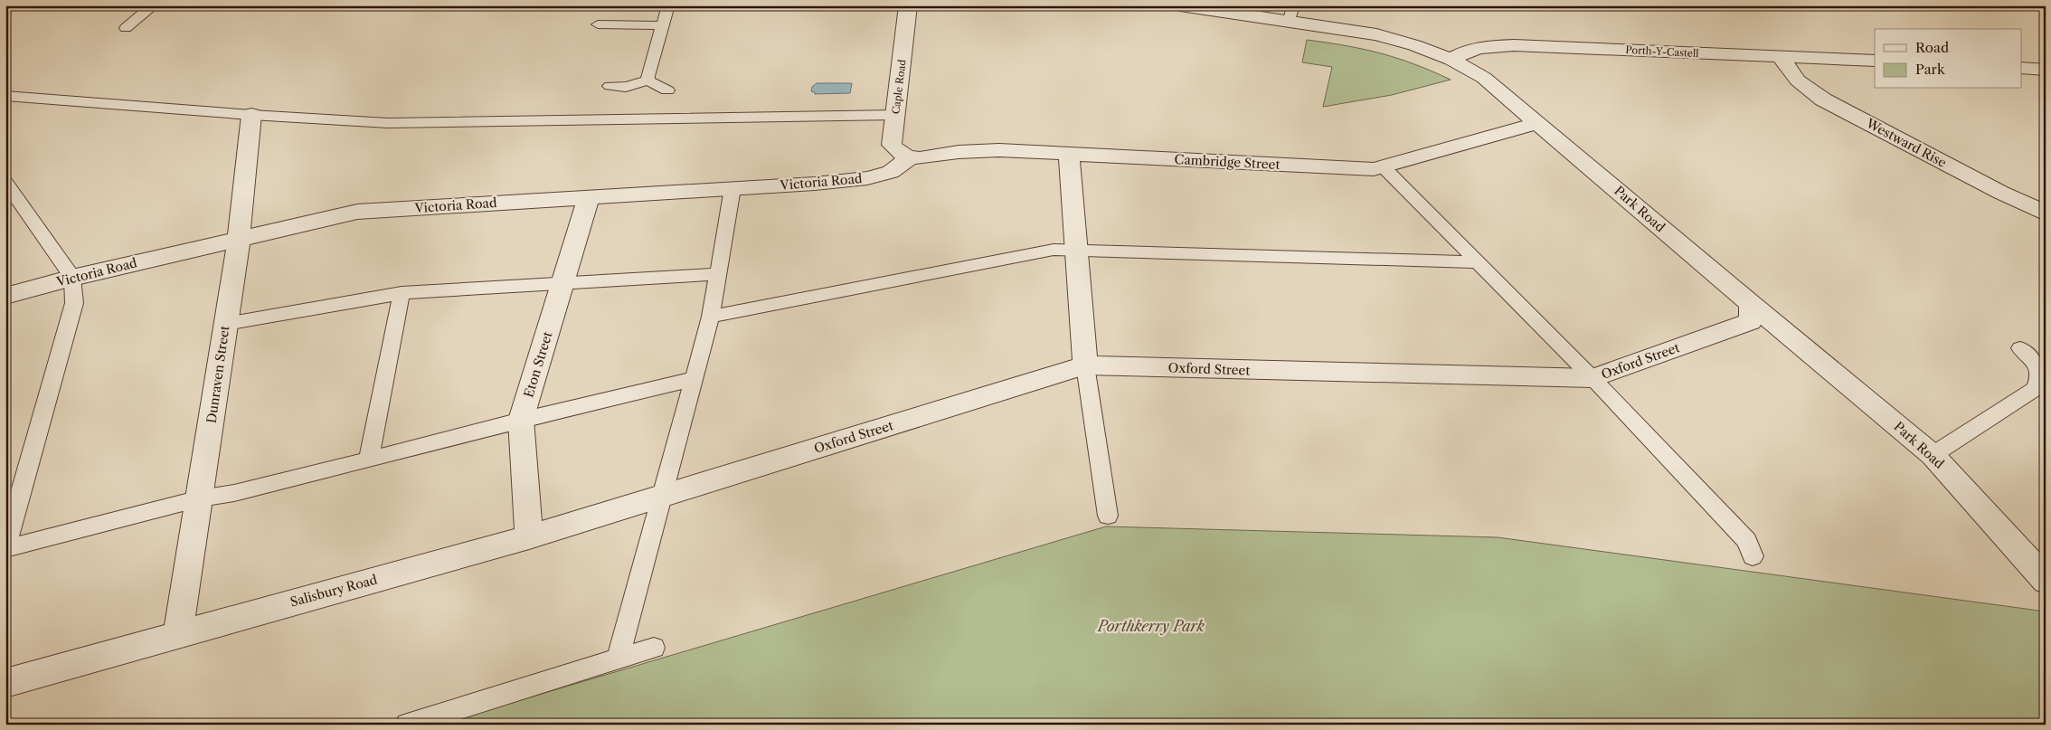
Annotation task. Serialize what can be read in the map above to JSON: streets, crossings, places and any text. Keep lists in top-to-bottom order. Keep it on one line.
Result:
{"streets":{"street":["Porth-Y-Castell","Caple Road","Westward Rise","Cambridge Street","Victoria Road","Park Road","Oxford Street","Eton Street","Dunraven Street","Salisbury Road"]},"crossings":[["Porth-Y-Castell","Westward Rise"],["Porth-Y-Castell","Park Road"],["Caple Road","Cambridge Street"],["Caple Road","Victoria Road"],["Cambridge Street","Victoria Road"],["Cambridge Street","Park Road"],["Victoria Road","Eton Street"],["Victoria Road","Dunraven Street"],["Park Road","Oxford Street"],["Oxford Street","Salisbury Road"],["Eton Street","Salisbury Road"],["Dunraven Street","Salisbury Road"]],"parks":["Porthkerry Park"],"legend":["Road","Park"]}
